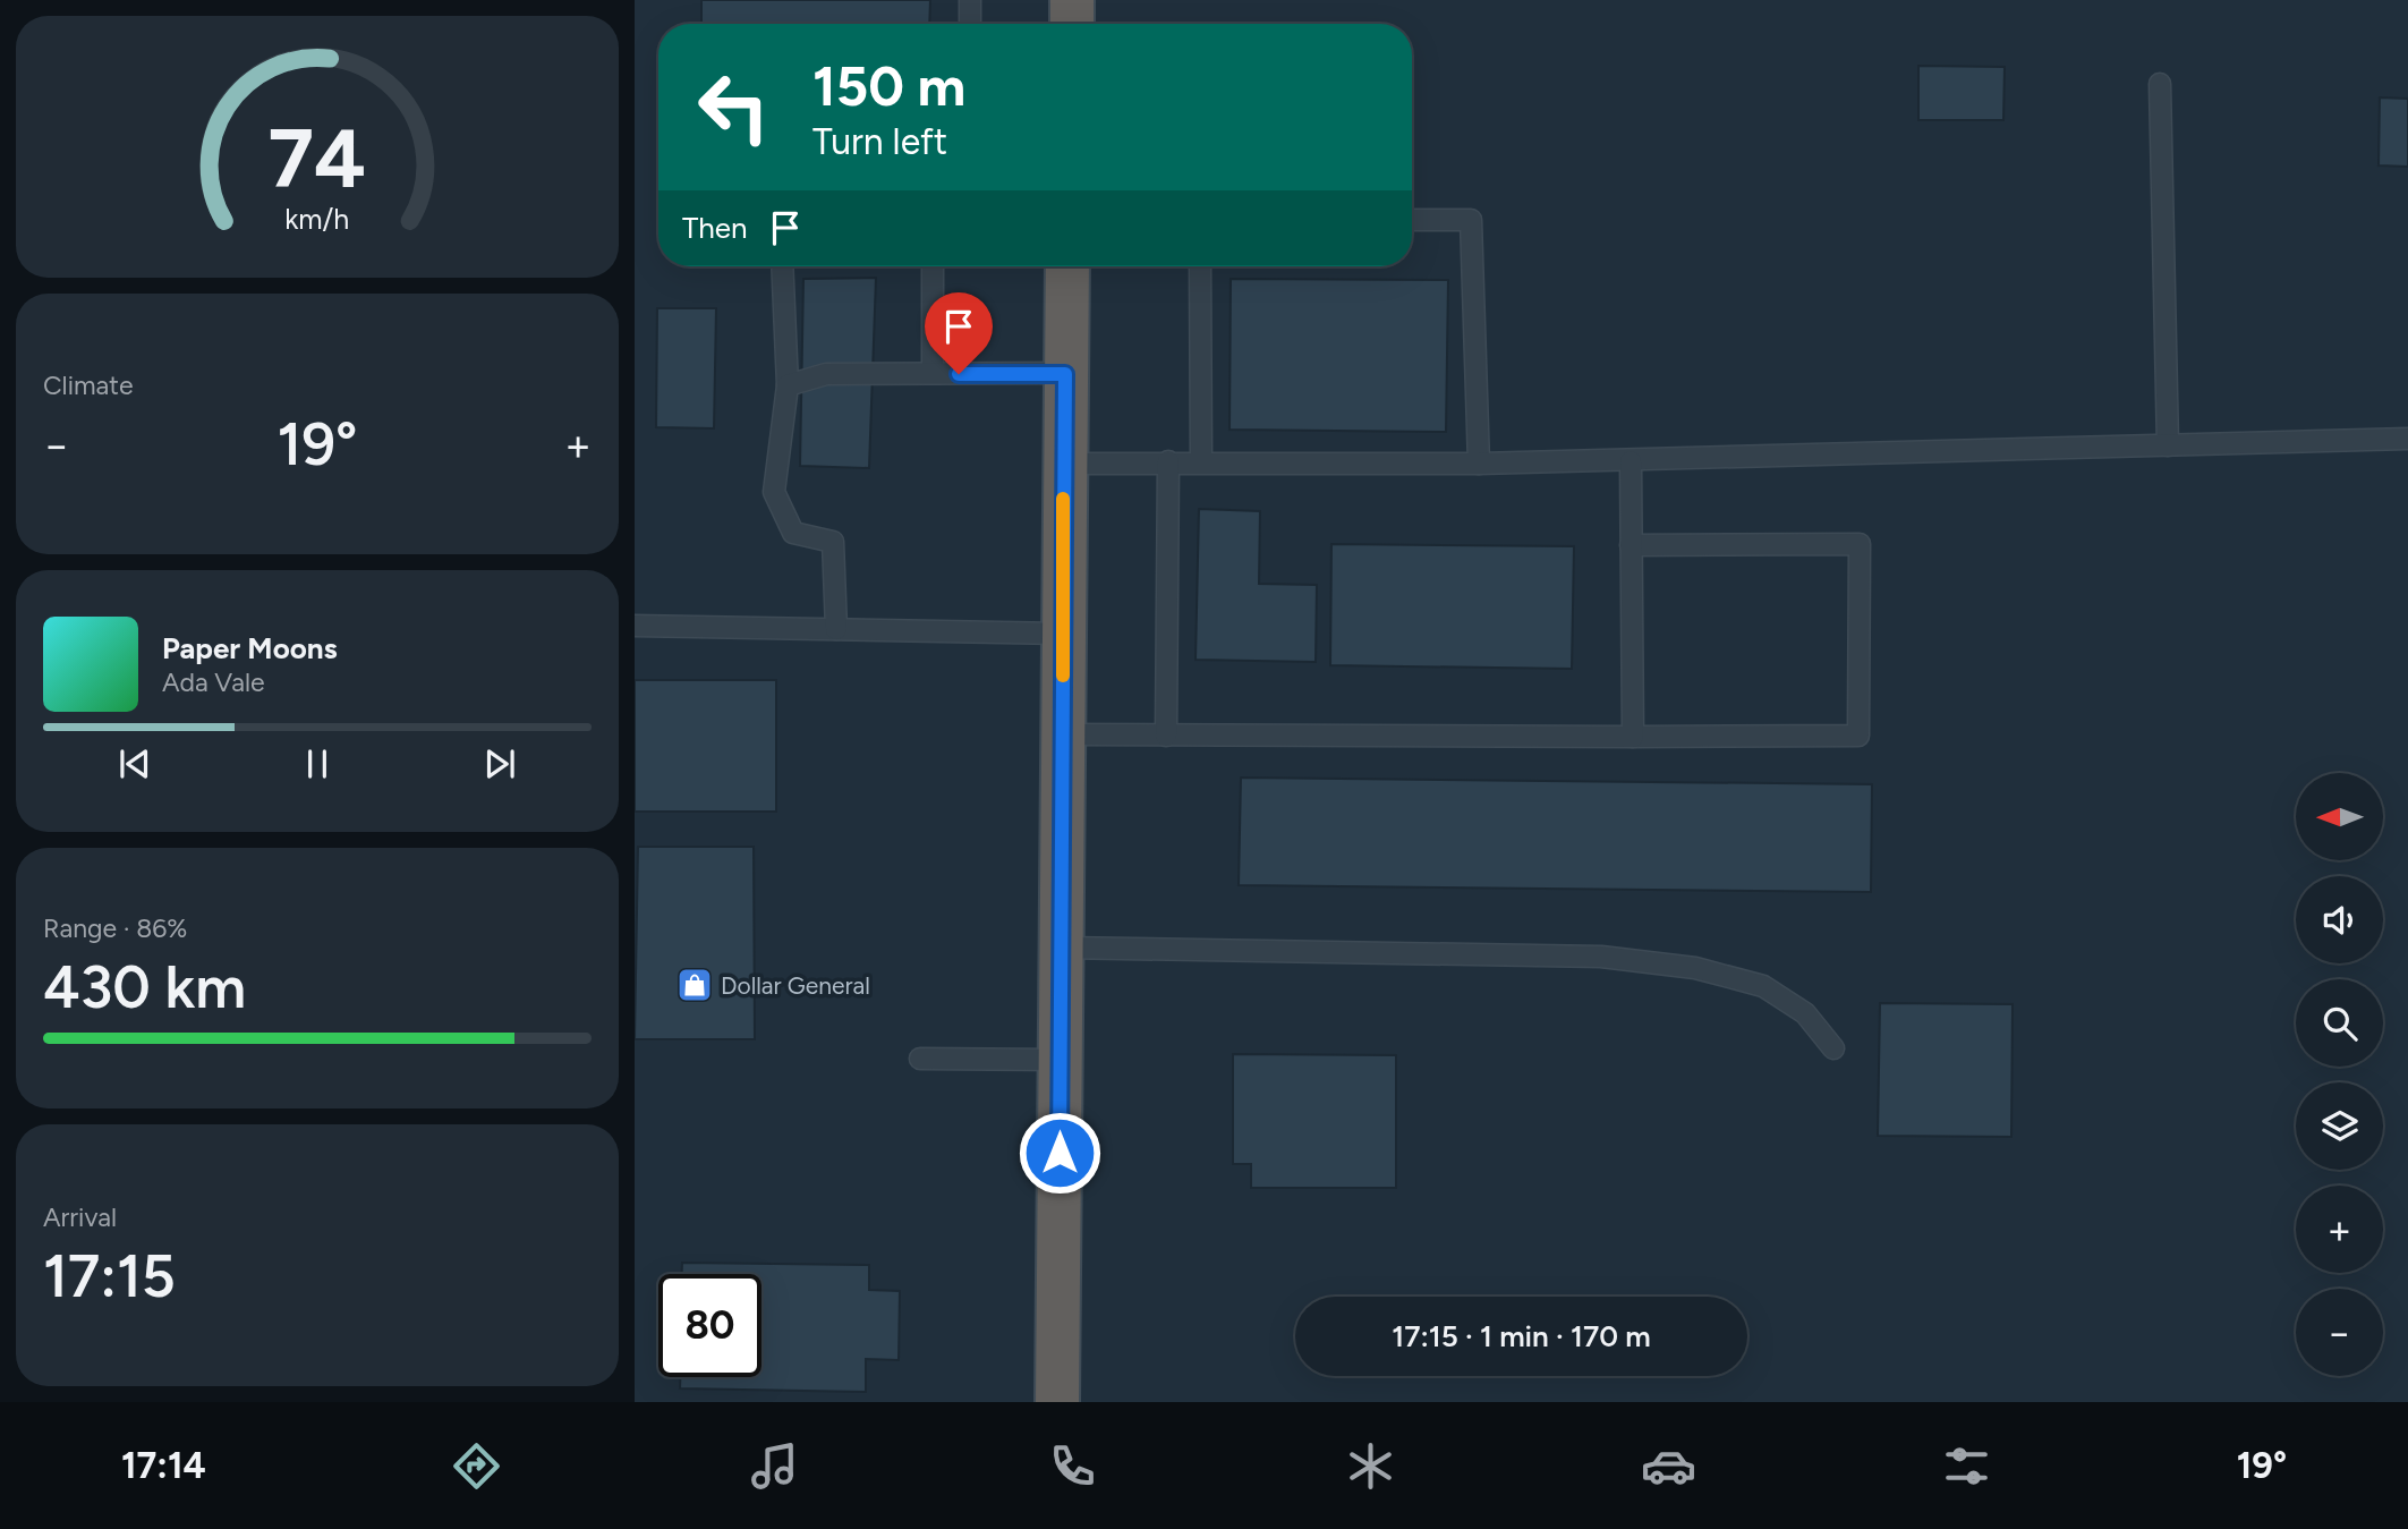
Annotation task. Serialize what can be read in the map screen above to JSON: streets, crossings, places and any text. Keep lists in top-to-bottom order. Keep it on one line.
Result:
{"places":{"shop":["Dollar General"]},"north":"left","page":{"turn":["150 m","Turn left"],"then":"Then","tile":["Climate",["Range · 86%","430 km"],["Arrival","17:15"]],"heat":["−","19°","+"],"song":["Paper Moons","Ada Vale"],"map_buttons":["+","−"],"limit":"80","trip":"17:15 · 1 min · 170 m","tabs":["17:14","19°"],"gauge":["74","km/h"]}}
